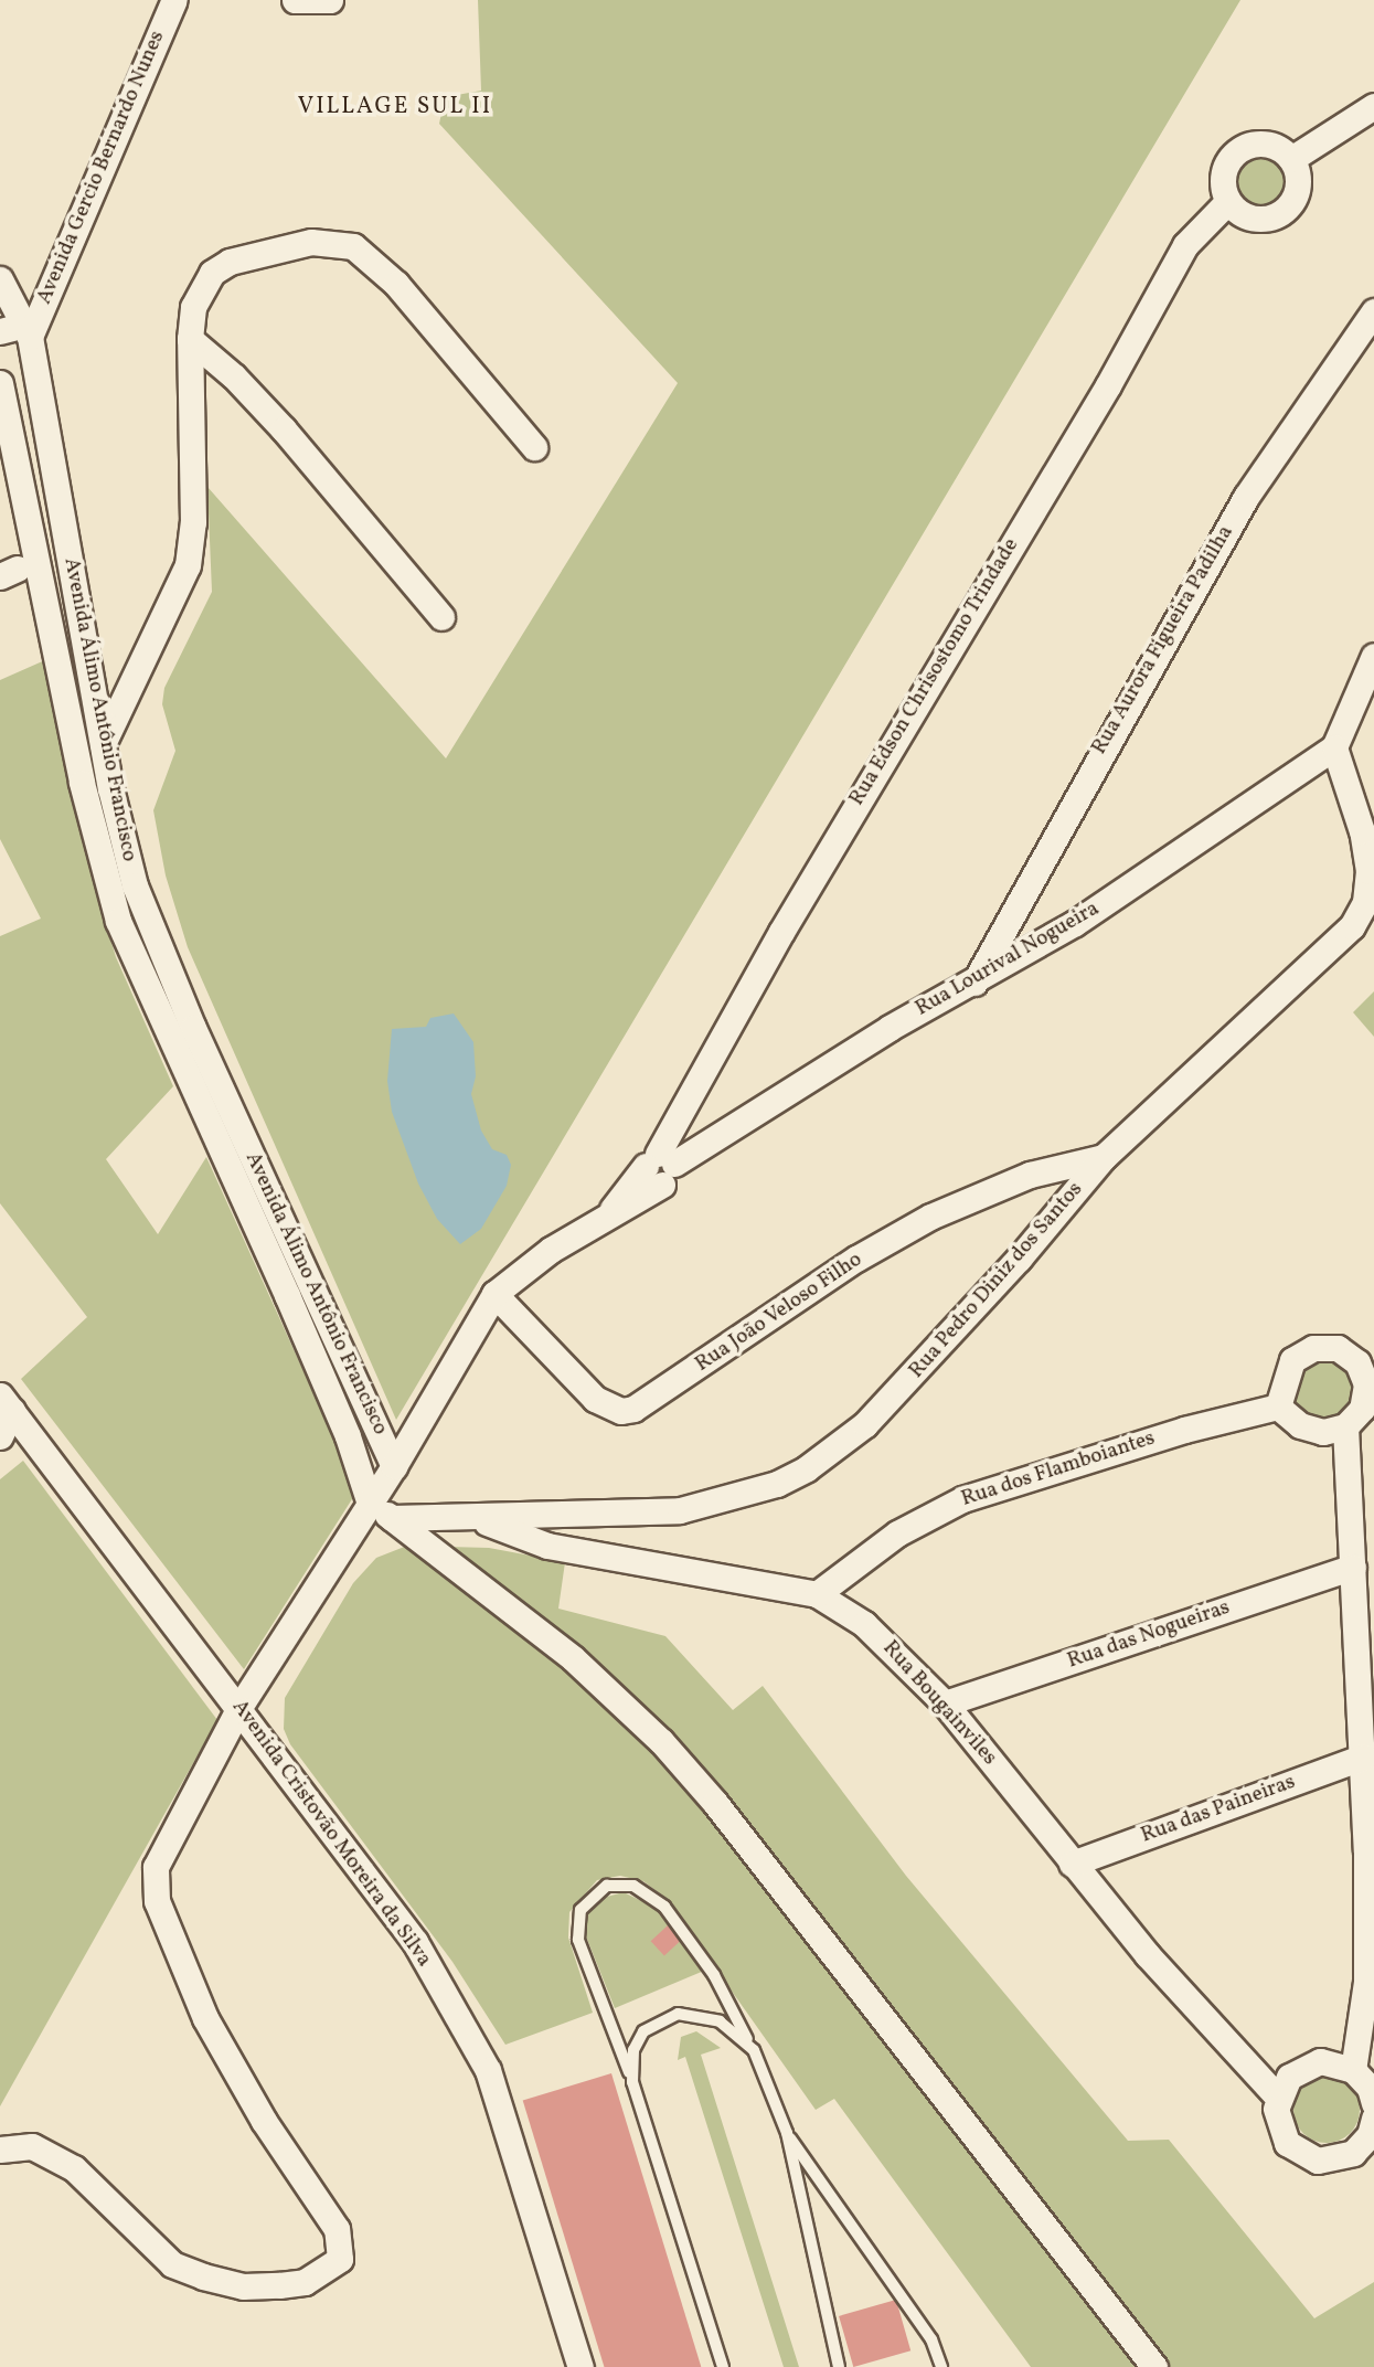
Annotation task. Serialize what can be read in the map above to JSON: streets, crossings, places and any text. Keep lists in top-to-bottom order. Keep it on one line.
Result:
{"streets":{"street":["Avenida Gercio Bernardo Nunes","Rua Aurora Figueira Padilha","Rua Edson Chrisostomo Trindade","Avenida Álimo Antônio Francisco","Rua Lourival Nogueira","Rua Pedro Diniz dos Santos","Rua João Veloso Filho","Rua dos Flamboiantes","Rua das Nogueiras","Rua Bougainviles","Rua das Paineiras","Avenida Cristovão Moreira da Silva"]},"crossings":[["Avenida Gercio Bernardo Nunes","Avenida Álimo Antônio Francisco"],["Rua Aurora Figueira Padilha","Rua Lourival Nogueira"],["Rua Edson Chrisostomo Trindade","Rua Lourival Nogueira"],["Rua Lourival Nogueira","Rua Pedro Diniz dos Santos"],["Rua Pedro Diniz dos Santos","Rua João Veloso Filho"],["Rua Pedro Diniz dos Santos","Rua Bougainviles"],["Rua dos Flamboiantes","Rua Bougainviles"],["Rua das Nogueiras","Rua Bougainviles"],["Rua Bougainviles","Rua das Paineiras"]],"districts":["VILLAGE SUL II"]}
